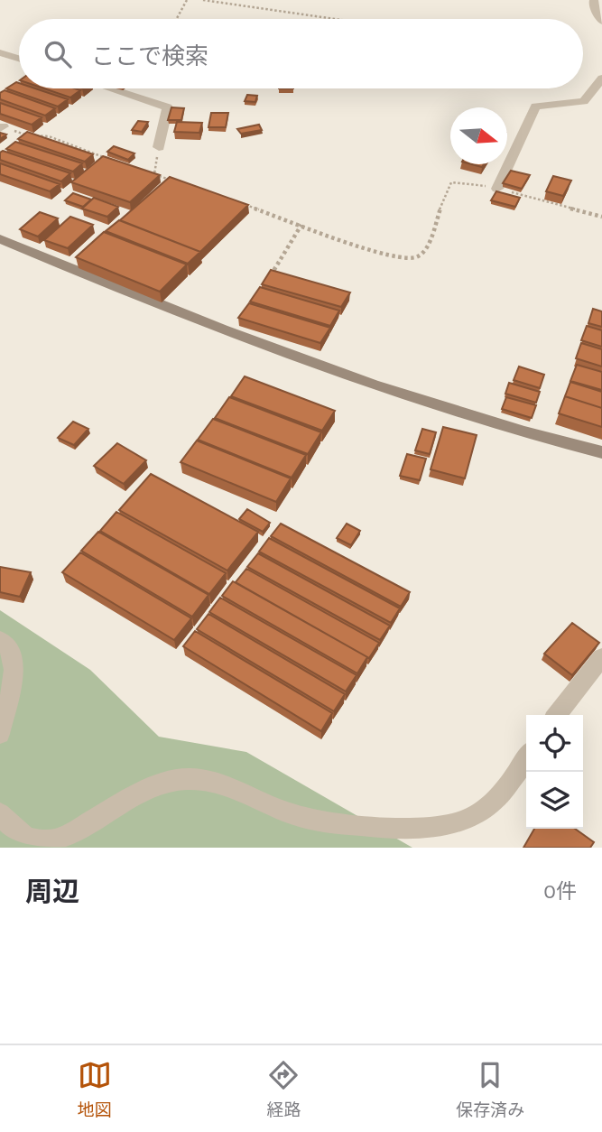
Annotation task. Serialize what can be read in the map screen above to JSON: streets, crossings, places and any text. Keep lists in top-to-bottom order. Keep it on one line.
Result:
{"north":"right","page":{"search":"ここで検索","heading":["周辺","0件"],"nav":["地図","経路","保存済み"]}}
